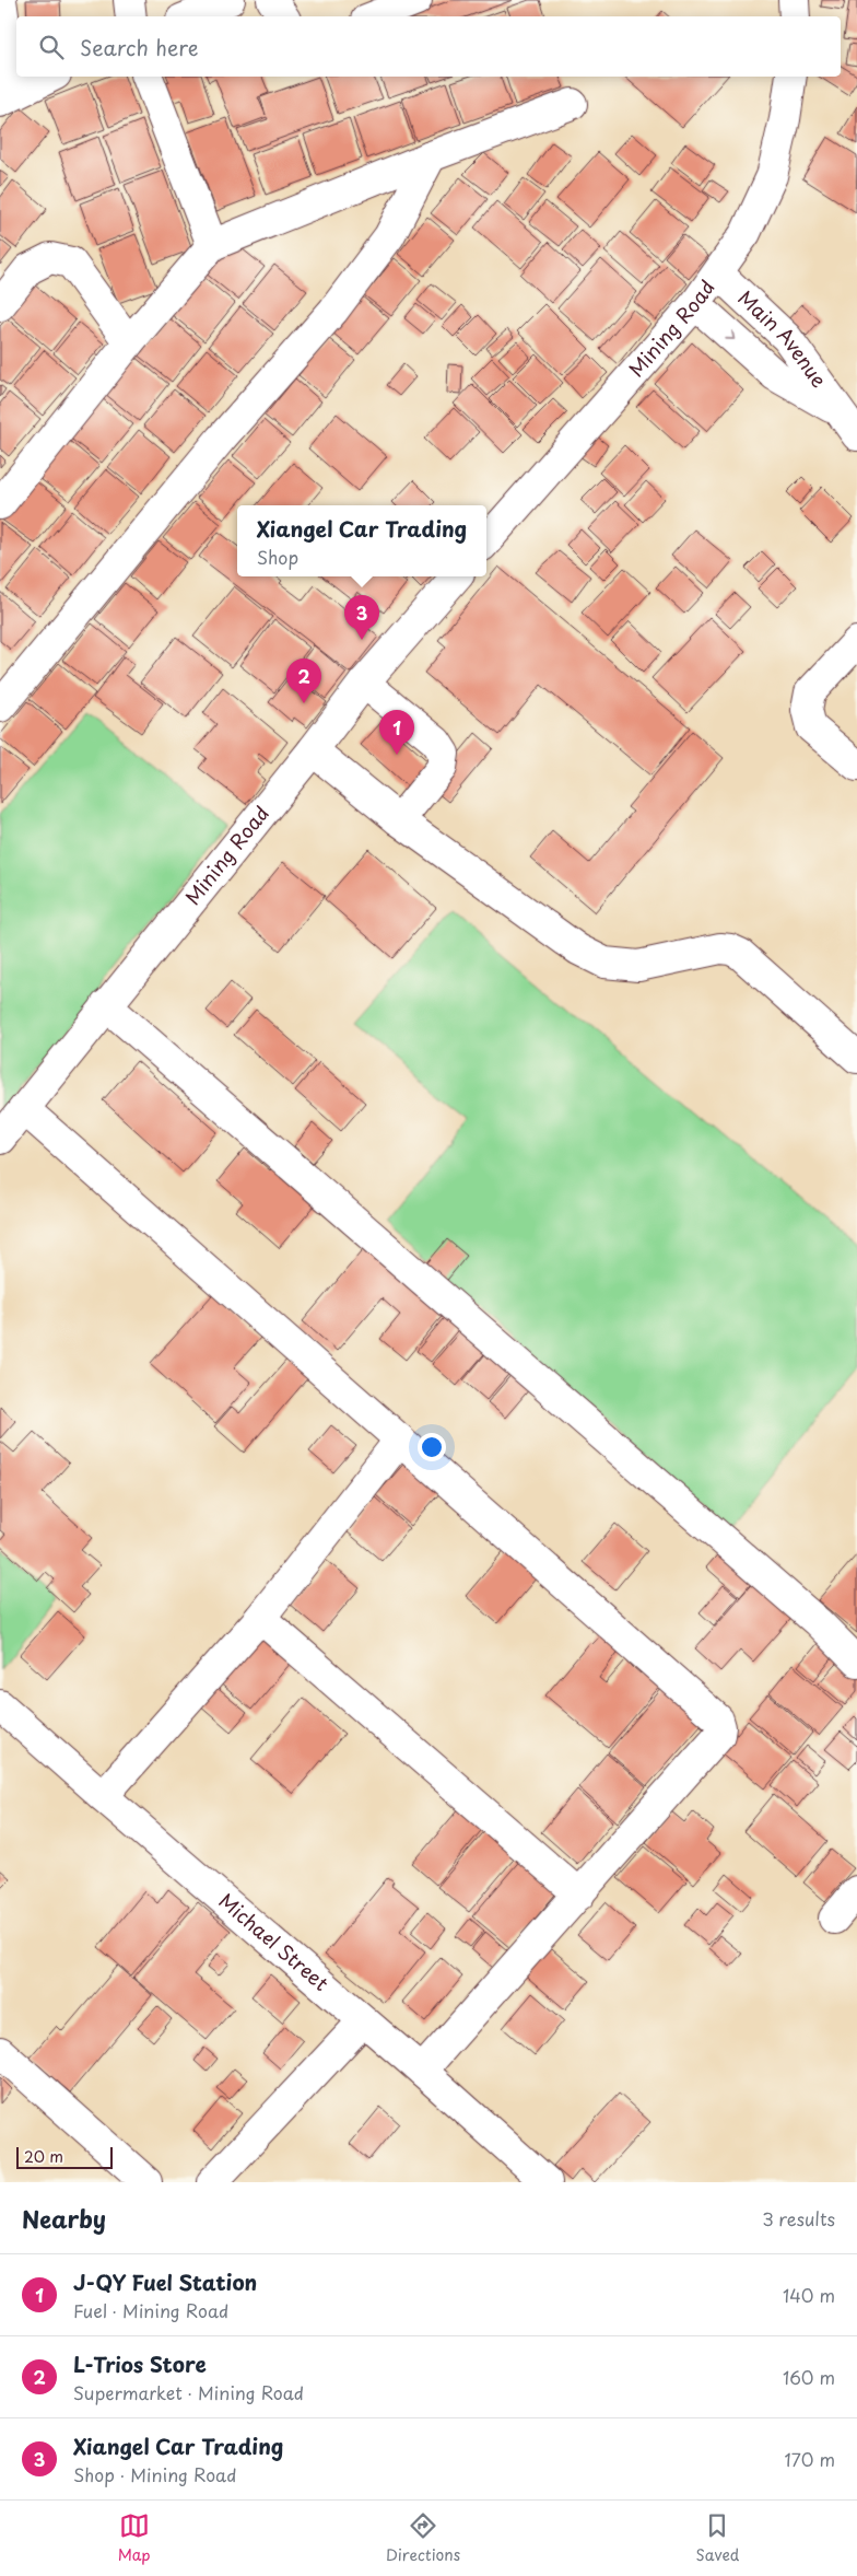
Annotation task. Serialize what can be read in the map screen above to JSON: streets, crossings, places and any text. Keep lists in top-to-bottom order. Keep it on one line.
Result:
{"streets":{"street":["Mining Road","Main Avenue","Michael Street"]},"crossings":[["Mining Road","Main Avenue"]],"scale_bar":"20 m","page":{"search":"Search here","popup":["Xiangel Car Trading","Shop"],"pins":["3","2","1"],"scale":"20 m","heading":["Nearby","3 results"],"list":[{"mark":"1","name":"J-QY Fuel Station","note":"Fuel · Mining Road","value":"140 m"},{"mark":"2","name":"L-Trios Store","note":"Supermarket · Mining Road","value":"160 m"},{"mark":"3","name":"Xiangel Car Trading","note":"Shop · Mining Road","value":"170 m"}],"nav":["Map","Directions","Saved"]}}
